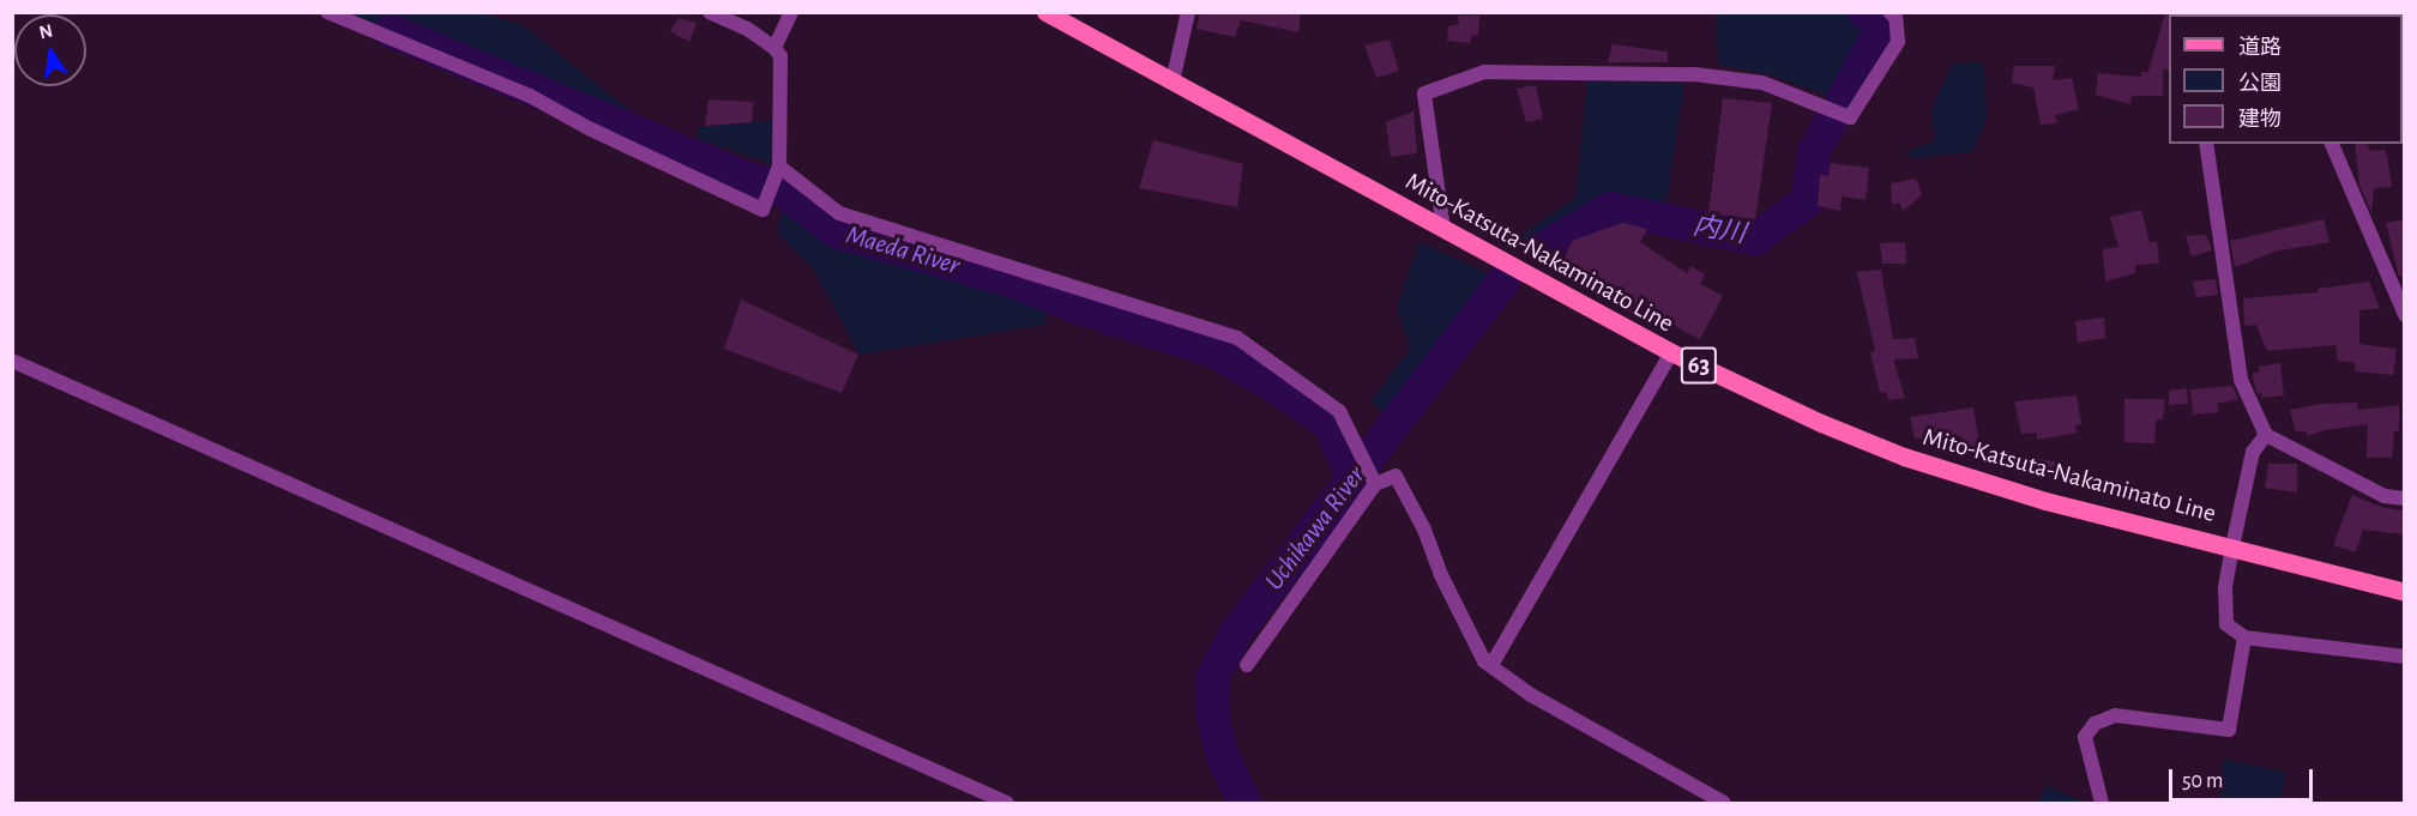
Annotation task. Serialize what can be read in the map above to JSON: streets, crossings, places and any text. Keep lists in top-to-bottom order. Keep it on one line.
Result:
{"streets":{"main road":["Mito-Katsuta-Nakaminato Line","63"]},"water":["内川","Maeda River","Uchikawa River"],"legend":["道路","公園","建物"],"scale_bar":"50 m","north":"top"}
